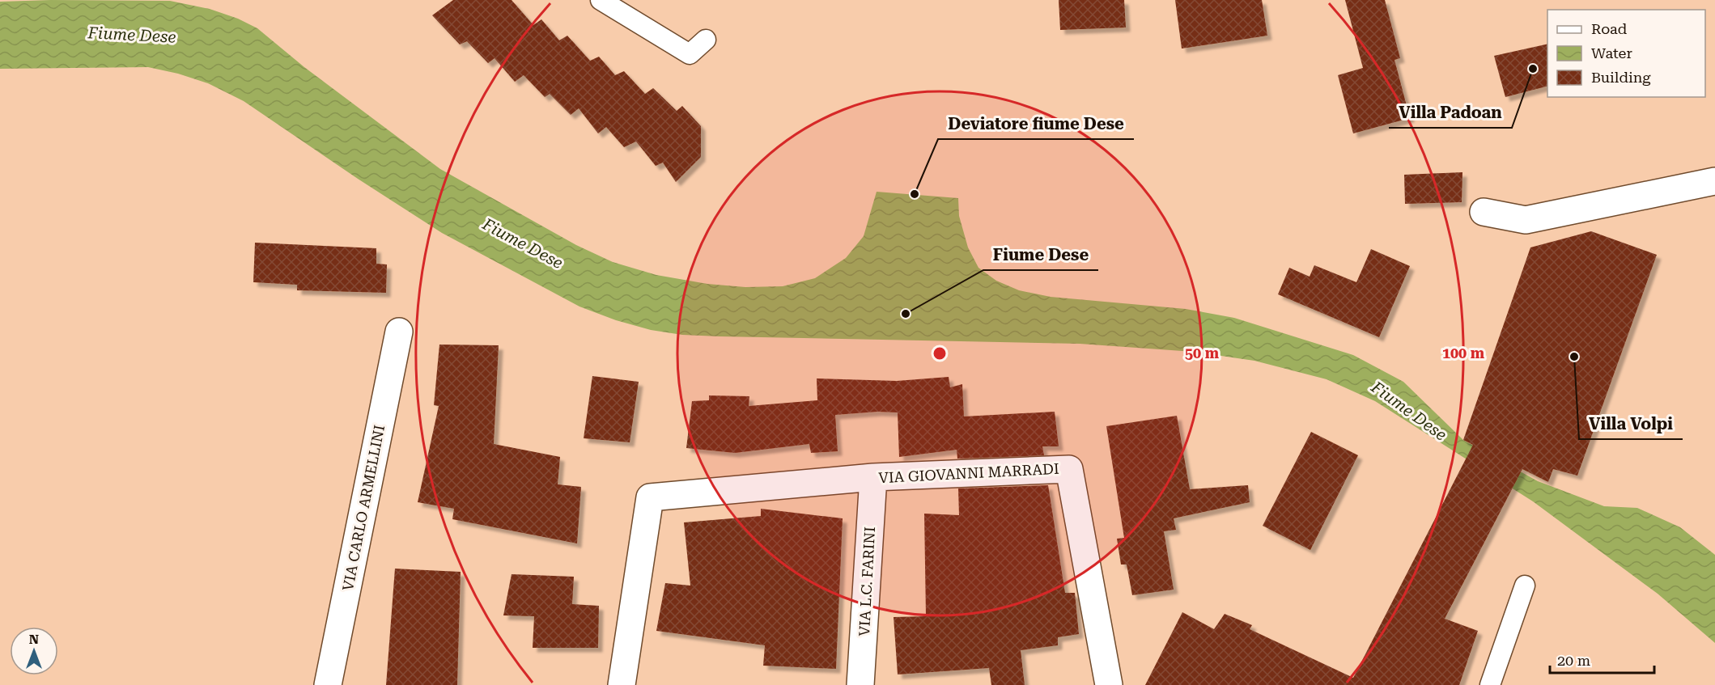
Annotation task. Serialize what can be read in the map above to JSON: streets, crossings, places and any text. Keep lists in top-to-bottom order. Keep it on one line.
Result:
{"streets":{"street":["VIA GIOVANNI MARRADI","VIA CARLO ARMELLINI","VIA L.C. FARINI"]},"crossings":[["VIA GIOVANNI MARRADI","VIA L.C. FARINI"]],"water":["Fiume Dese"],"places":["Villa Padoan","Deviatore fiume Dese","Fiume Dese","Villa Volpi"],"legend":["Road","Water","Building"],"scale_bar":"20 m","north":"top","rings":["50 m","100 m"]}
